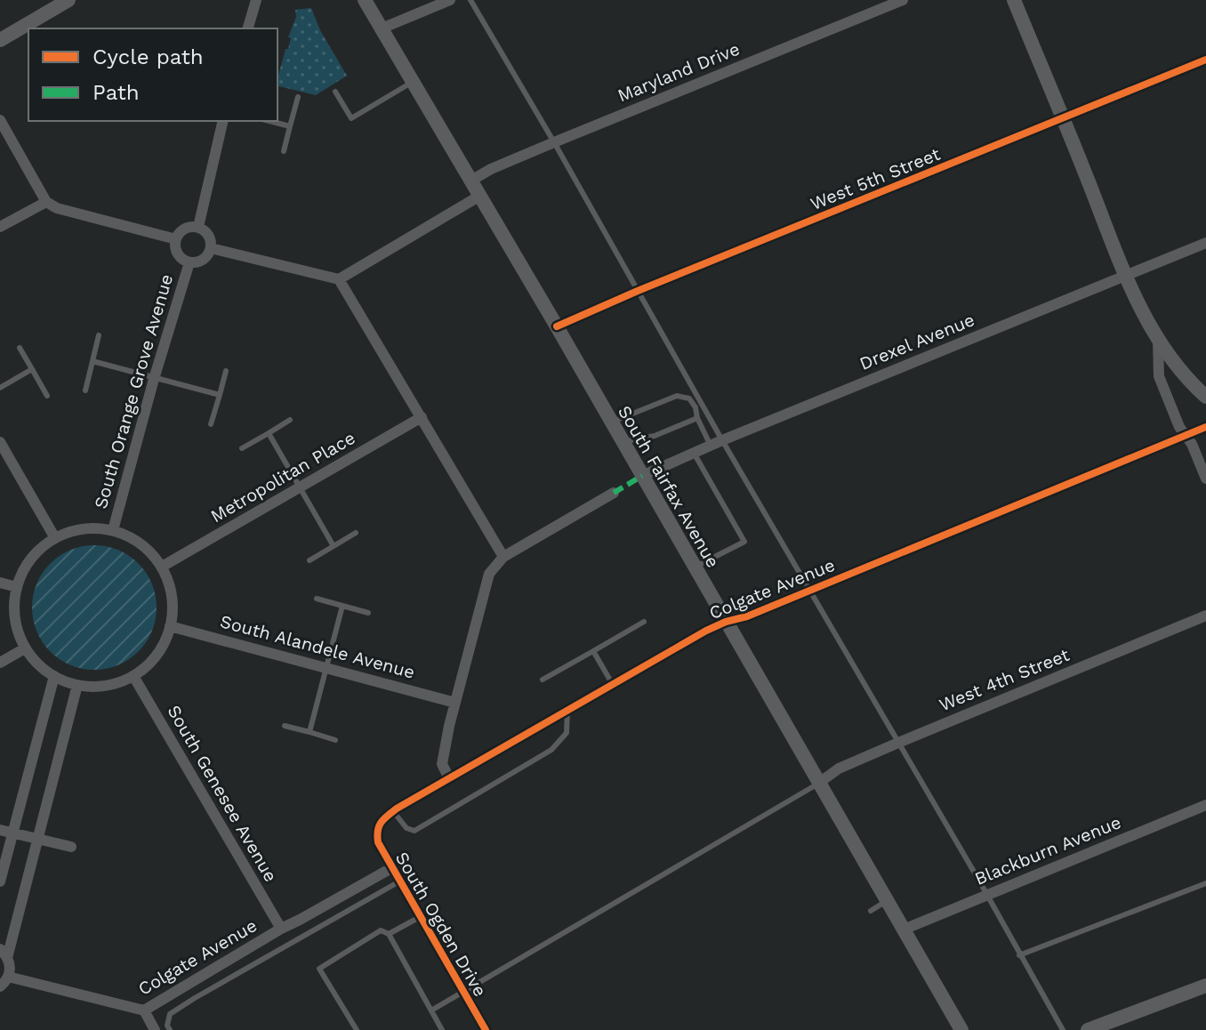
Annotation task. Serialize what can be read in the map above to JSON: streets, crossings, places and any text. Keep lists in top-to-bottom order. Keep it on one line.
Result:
{"streets":{"main road":["South Fairfax Avenue"],"street":["Maryland Drive","West 5th Street","Drexel Avenue","South Orange Grove Avenue","Metropolitan Place","Colgate Avenue","South Alandele Avenue","West 4th Street","South Genesee Avenue","Blackburn Avenue","South Ogden Drive"]},"crossings":[["Maryland Drive","South Fairfax Avenue"],["West 5th Street","South Fairfax Avenue"],["Drexel Avenue","South Fairfax Avenue"],["South Orange Grove Avenue","Metropolitan Place"],["South Orange Grove Avenue","South Alandele Avenue"],["South Orange Grove Avenue","South Genesee Avenue"],["Metropolitan Place","South Alandele Avenue"],["Metropolitan Place","South Genesee Avenue"],["South Fairfax Avenue","Colgate Avenue"],["South Fairfax Avenue","West 4th Street"],["South Fairfax Avenue","Blackburn Avenue"],["Colgate Avenue","South Genesee Avenue"],["Colgate Avenue","South Ogden Drive"],["South Alandele Avenue","South Genesee Avenue"]],"legend":["Cycle path","Path"]}
